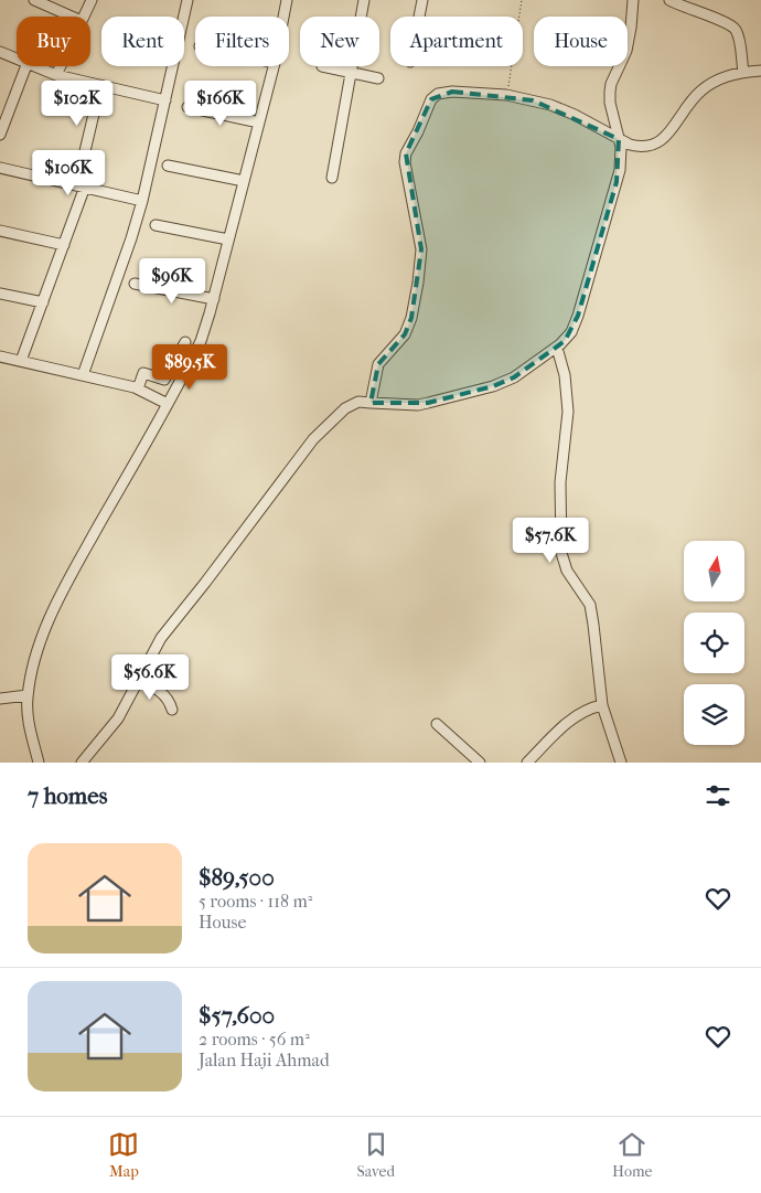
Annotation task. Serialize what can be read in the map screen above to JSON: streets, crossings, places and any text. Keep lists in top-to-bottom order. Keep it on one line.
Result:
{"north":"top","page":{"chip":["Buy","Rent","Filters","New","Apartment","House"],"price":["$102K","$166K","$106K","$96K","$89.5K","$57.6K","$56.6K"],"heading":"7 homes","list":[{"name":"$89,500","note":"5 rooms · 118 m² · House"},{"name":"$57,600","note":"2 rooms · 56 m² · Jalan Haji Ahmad"}],"tabs":["Map","Saved","Home"]}}
